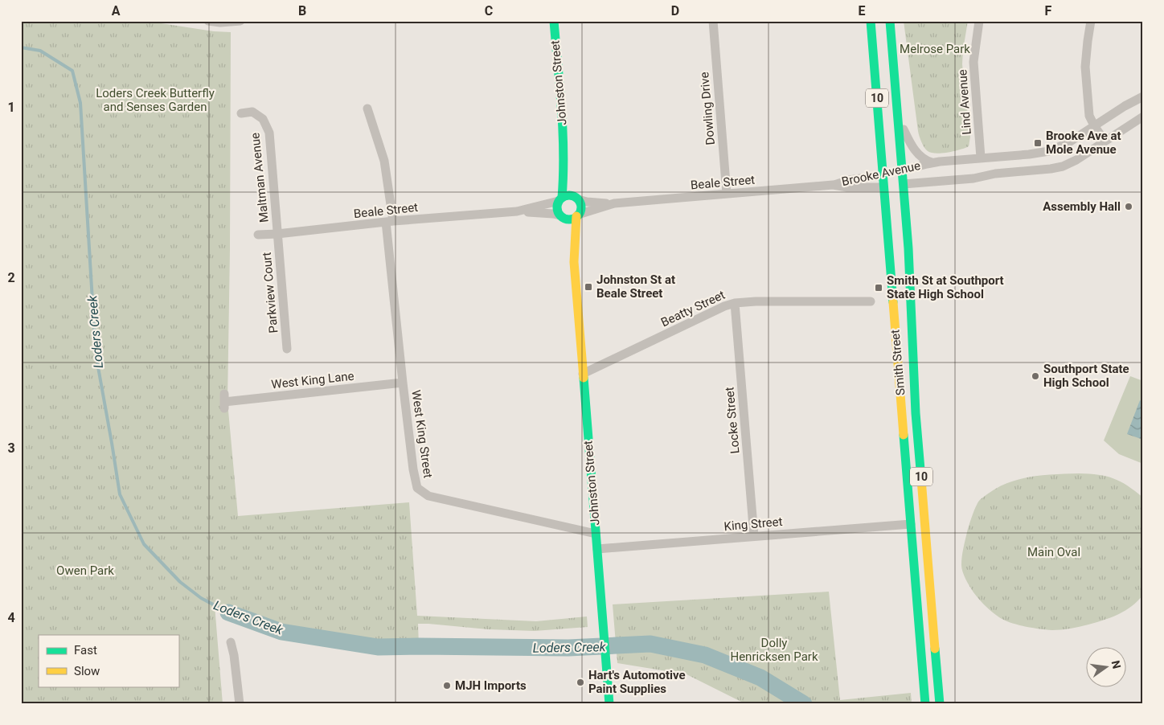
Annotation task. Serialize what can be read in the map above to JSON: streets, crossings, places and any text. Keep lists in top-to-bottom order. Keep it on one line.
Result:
{"streets":{"main road":["Johnston Street","10","Brooke Avenue","Smith Street"],"street":["Lind Avenue","Dowling Drive","Maltman Avenue","Beale Street","Parkview Court","Beatty Street","West King Lane","Locke Street","West King Street","King Street"]},"crossings":[["Johnston Street","Beale Street"],["Johnston Street","Beatty Street"],["Johnston Street","West King Street"],["Johnston Street","King Street"],["Lind Avenue","Brooke Avenue"],["Dowling Drive","Beale Street"],["Brooke Avenue","Beale Street"],["Brooke Avenue","Smith Street"],["Maltman Avenue","Beale Street"],["Maltman Avenue","Parkview Court"],["Beale Street","Parkview Court"],["Beale Street","West King Street"],["Beatty Street","Locke Street"],["Smith Street","King Street"],["West King Lane","West King Street"],["Locke Street","King Street"]],"water":["Loders Creek"],"parks":["Melrose Park","Loders Creek Butterfly and Senses Garden","Main Oval","Owen Park","Dolly Henricksen Park"],"places":{"transit":["Brooke Ave at Mole Avenue","Johnston St at Beale Street","Smith St at Southport State High School"],"other":["Assembly Hall","Southport State High School","Hart's Automotive Paint Supplies","MJH Imports"]},"legend":["Fast","Slow"],"north":"right","grid":{"columns":["A","B","C","D","E","F"],"rows":["1","2","3","4"]}}
